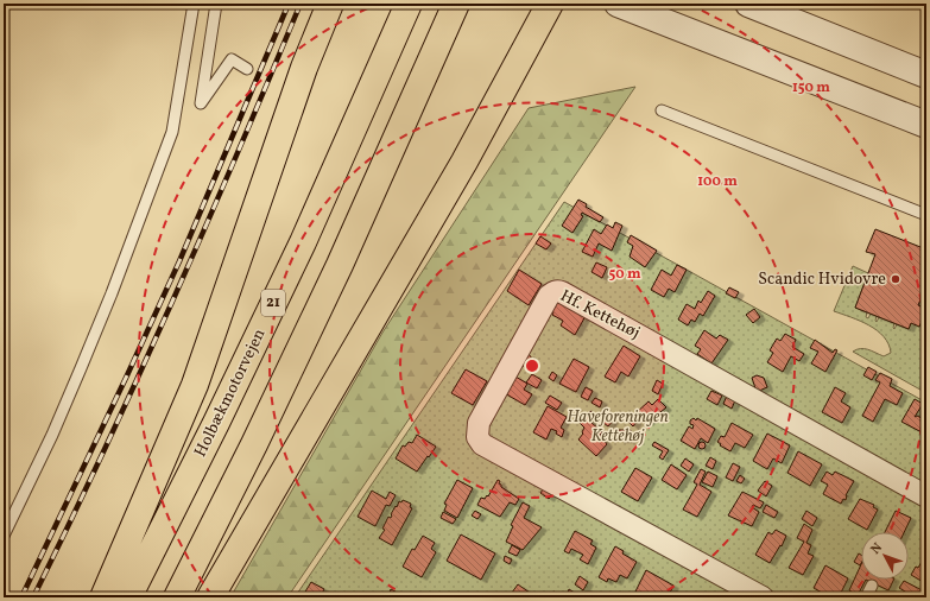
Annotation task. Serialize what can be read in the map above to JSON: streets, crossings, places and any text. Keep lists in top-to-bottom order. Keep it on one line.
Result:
{"streets":{"highway":["21","Holbækmotorvejen"],"street":["Hf. Kettehøj"]},"parks":["Haveforeningen Kettehøj"],"places":["Scandic Hvidovre"],"north":"top left","rings":["150 m","100 m","50 m"]}
